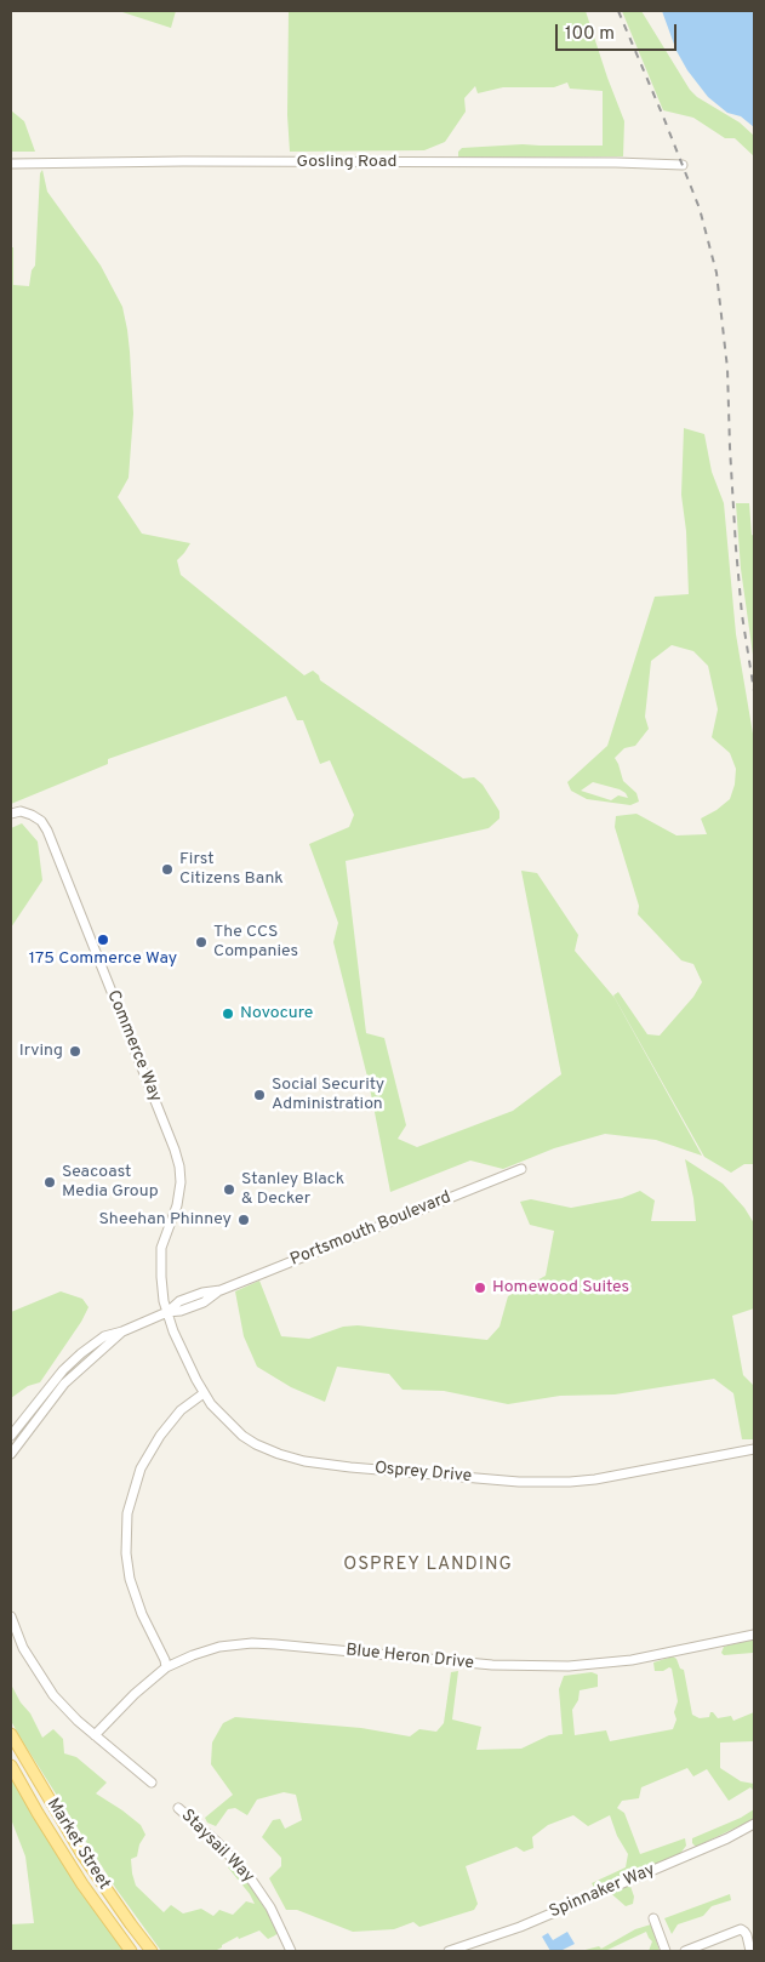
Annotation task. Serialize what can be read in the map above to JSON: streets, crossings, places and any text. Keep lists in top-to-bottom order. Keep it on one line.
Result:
{"streets":{"main road":["Market Street"],"street":["Gosling Road","Commerce Way","Portsmouth Boulevard","Osprey Drive","Blue Heron Drive","Staysail Way","Spinnaker Way"]},"crossings":[["Commerce Way","Portsmouth Boulevard"],["Commerce Way","Osprey Drive"],["Portsmouth Boulevard","Osprey Drive"]],"districts":["OSPREY LANDING"],"places":["First Citizens Bank","175 Commerce Way","The CCS Companies","Novocure","Irving","Social Security Administration","Seacoast Media Group","Stanley Black & Decker","Sheehan Phinney","Homewood Suites"],"scale_bar":"100 m"}
